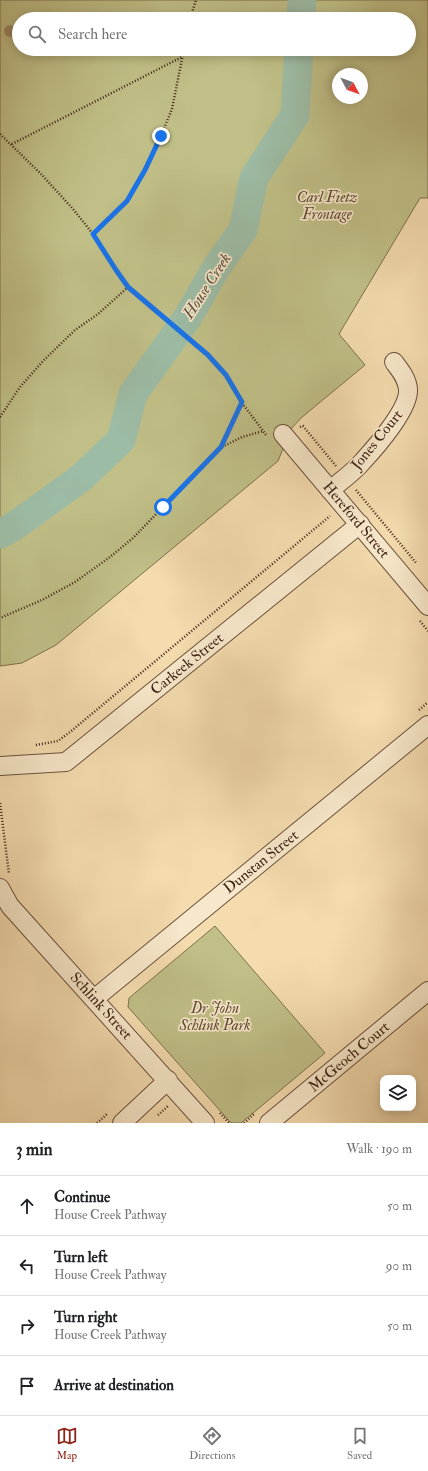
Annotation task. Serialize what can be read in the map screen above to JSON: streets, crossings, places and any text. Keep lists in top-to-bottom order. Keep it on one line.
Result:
{"streets":{"street":["Jones Court","Hereford Street","Carkeek Street","Dunstan Street","Schlink Street","McGeoch Court"]},"crossings":[["Jones Court","Hereford Street"],["Hereford Street","Carkeek Street"],["Dunstan Street","Schlink Street"]],"water":["House Creek"],"parks":["Carl Fietz Frontage","Dr John Schlink Park"],"north":"bottom right","page":{"search":"Search here","heading":["3 min","Walk · 190 m"],"list":[["Continue","House Creek Pathway","50 m"],["Turn left","House Creek Pathway","90 m"],["Turn right","House Creek Pathway","50 m"],"Arrive at destination"],"nav":["Map","Directions","Saved"]}}
